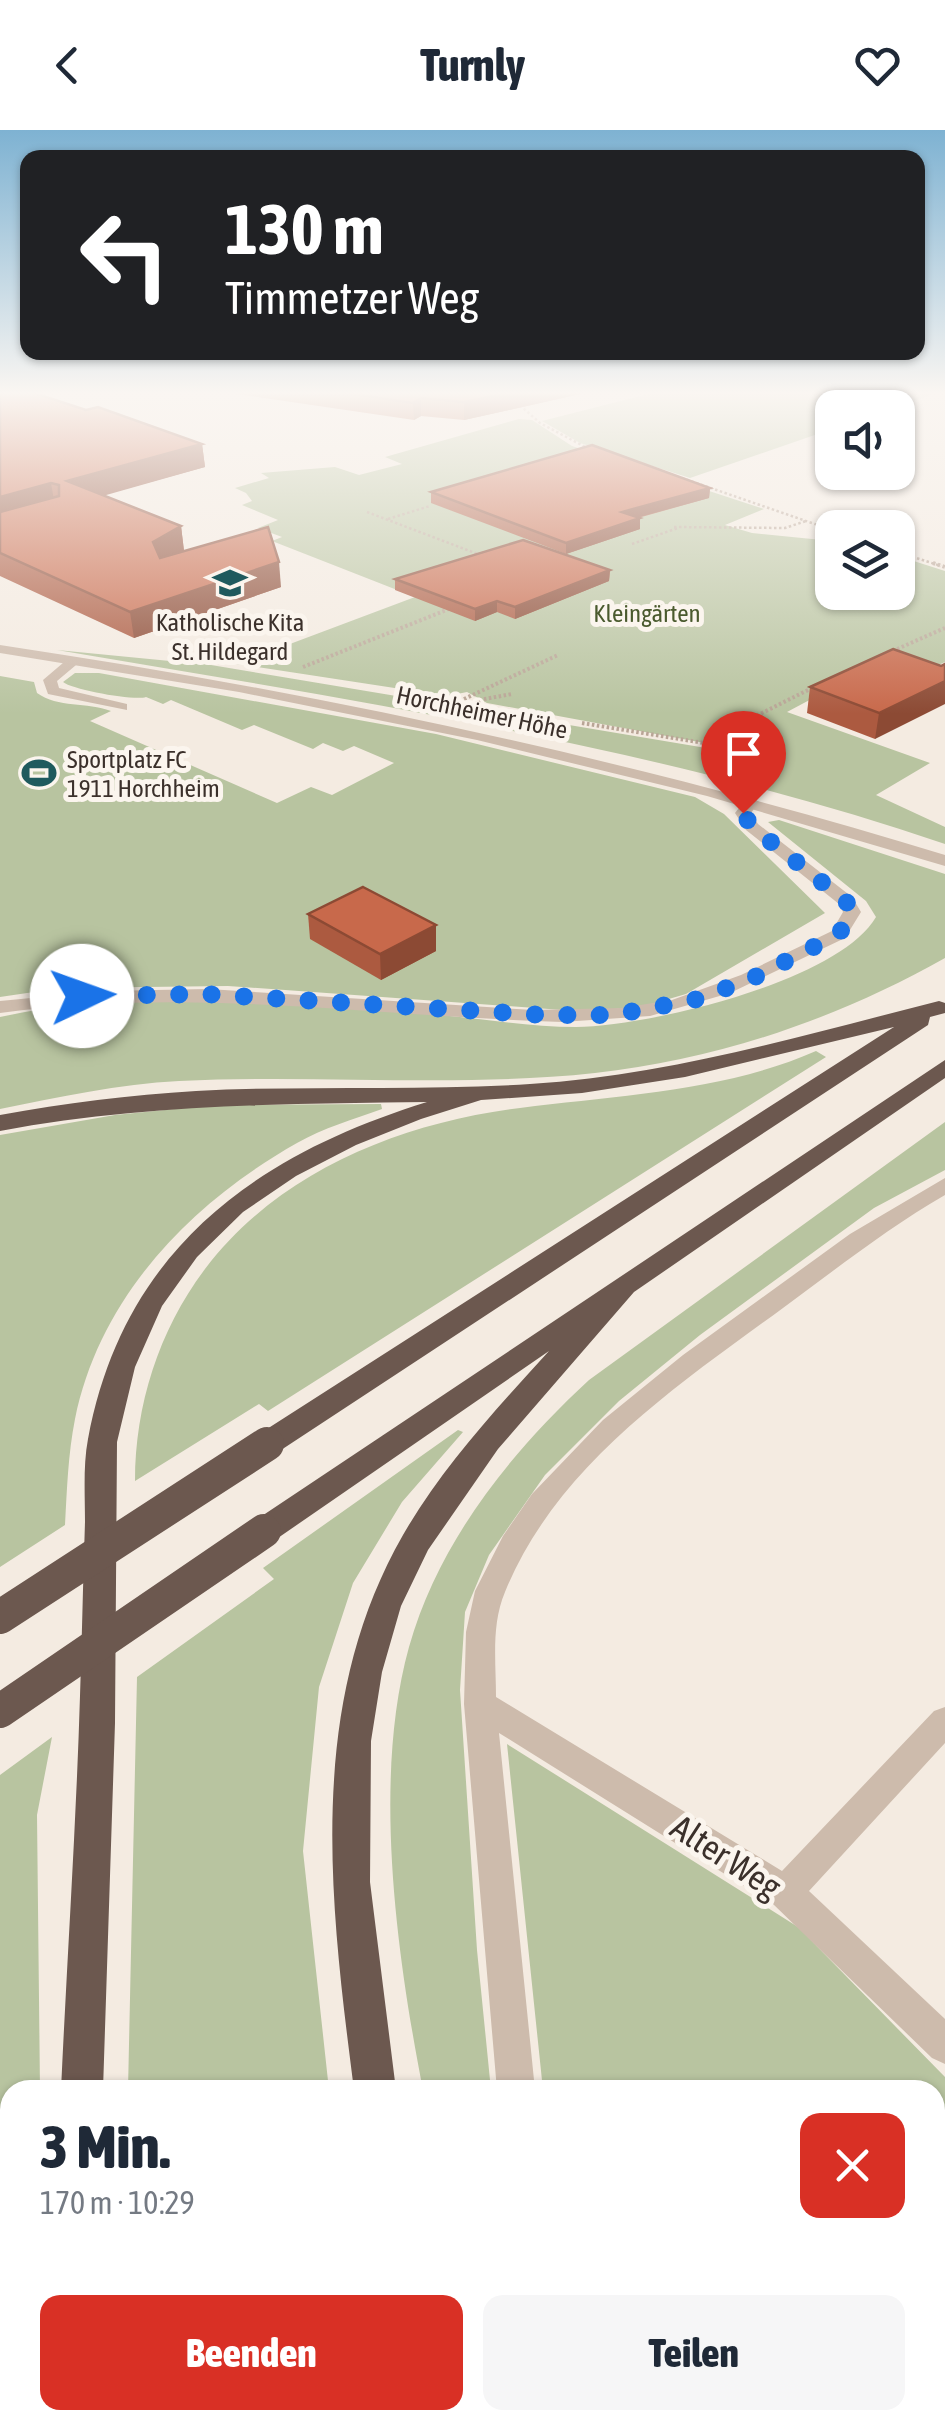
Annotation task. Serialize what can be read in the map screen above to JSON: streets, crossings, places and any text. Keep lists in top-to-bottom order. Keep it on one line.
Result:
{"streets":{"street":["Horchheimer Höhe","Alter Weg"]},"parks":["Kleingärten"],"places":{"school or university":["Katholische Kita St. Hildegard"],"sports":["Sportplatz FC 1911 Horchheim"]},"page":{"header":"Turnly","turn":["130 m","Timmetzer Weg"],"heading":["3 Min.","170 m · 10:29"],"buttons":["Beenden","Teilen"]}}
